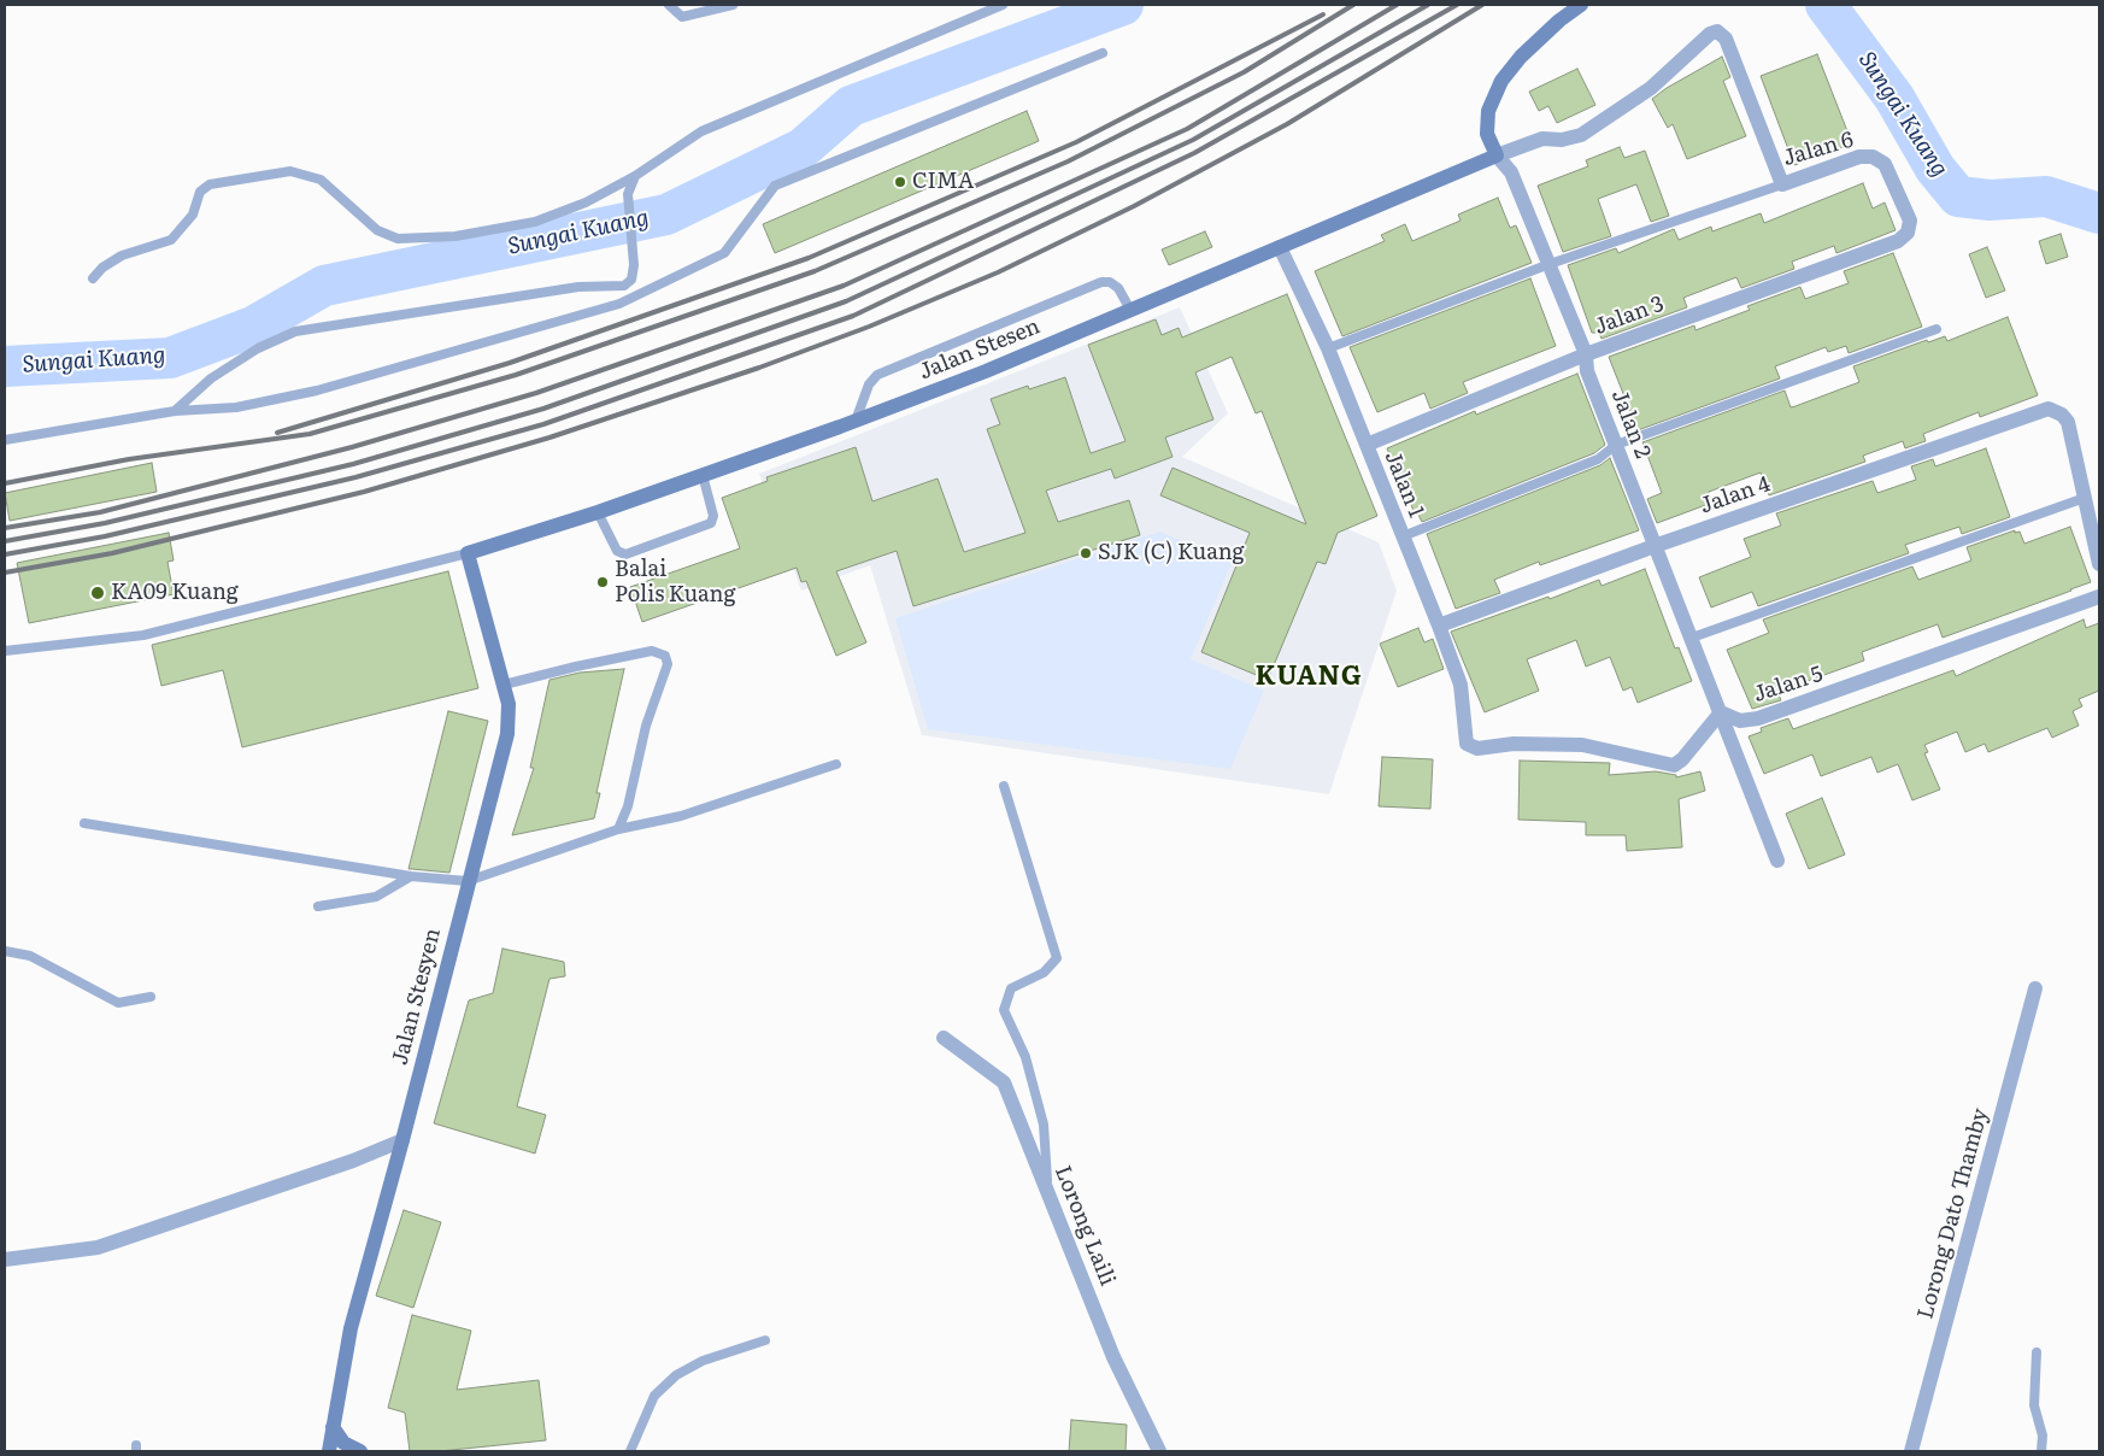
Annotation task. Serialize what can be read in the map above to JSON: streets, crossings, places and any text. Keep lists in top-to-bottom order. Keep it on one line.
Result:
{"streets":{"main road":["Jalan Stesen","Jalan Stesyen"],"street":["Jalan 6","Jalan 3","Jalan 2","Jalan 1","Jalan 4","Jalan 5","Lorong Dato Thamby","Lorong Laili"]},"crossings":[["Jalan 6","Jalan 3"],["Jalan 6","Jalan Stesen"],["Jalan 6","Jalan 2"],["Jalan 3","Jalan 2"],["Jalan 3","Jalan 1"],["Jalan Stesen","Jalan 2"],["Jalan Stesen","Jalan 1"],["Jalan Stesen","Jalan Stesyen"],["Jalan 2","Jalan 1"],["Jalan 2","Jalan 4"],["Jalan 2","Jalan 5"],["Jalan 1","Jalan 4"],["Jalan 1","Jalan 5"]],"districts":["KUANG"],"water":["Sungai Kuang"],"places":["CIMA","SJK (C) Kuang","Balai Polis Kuang","KA09 Kuang"]}
